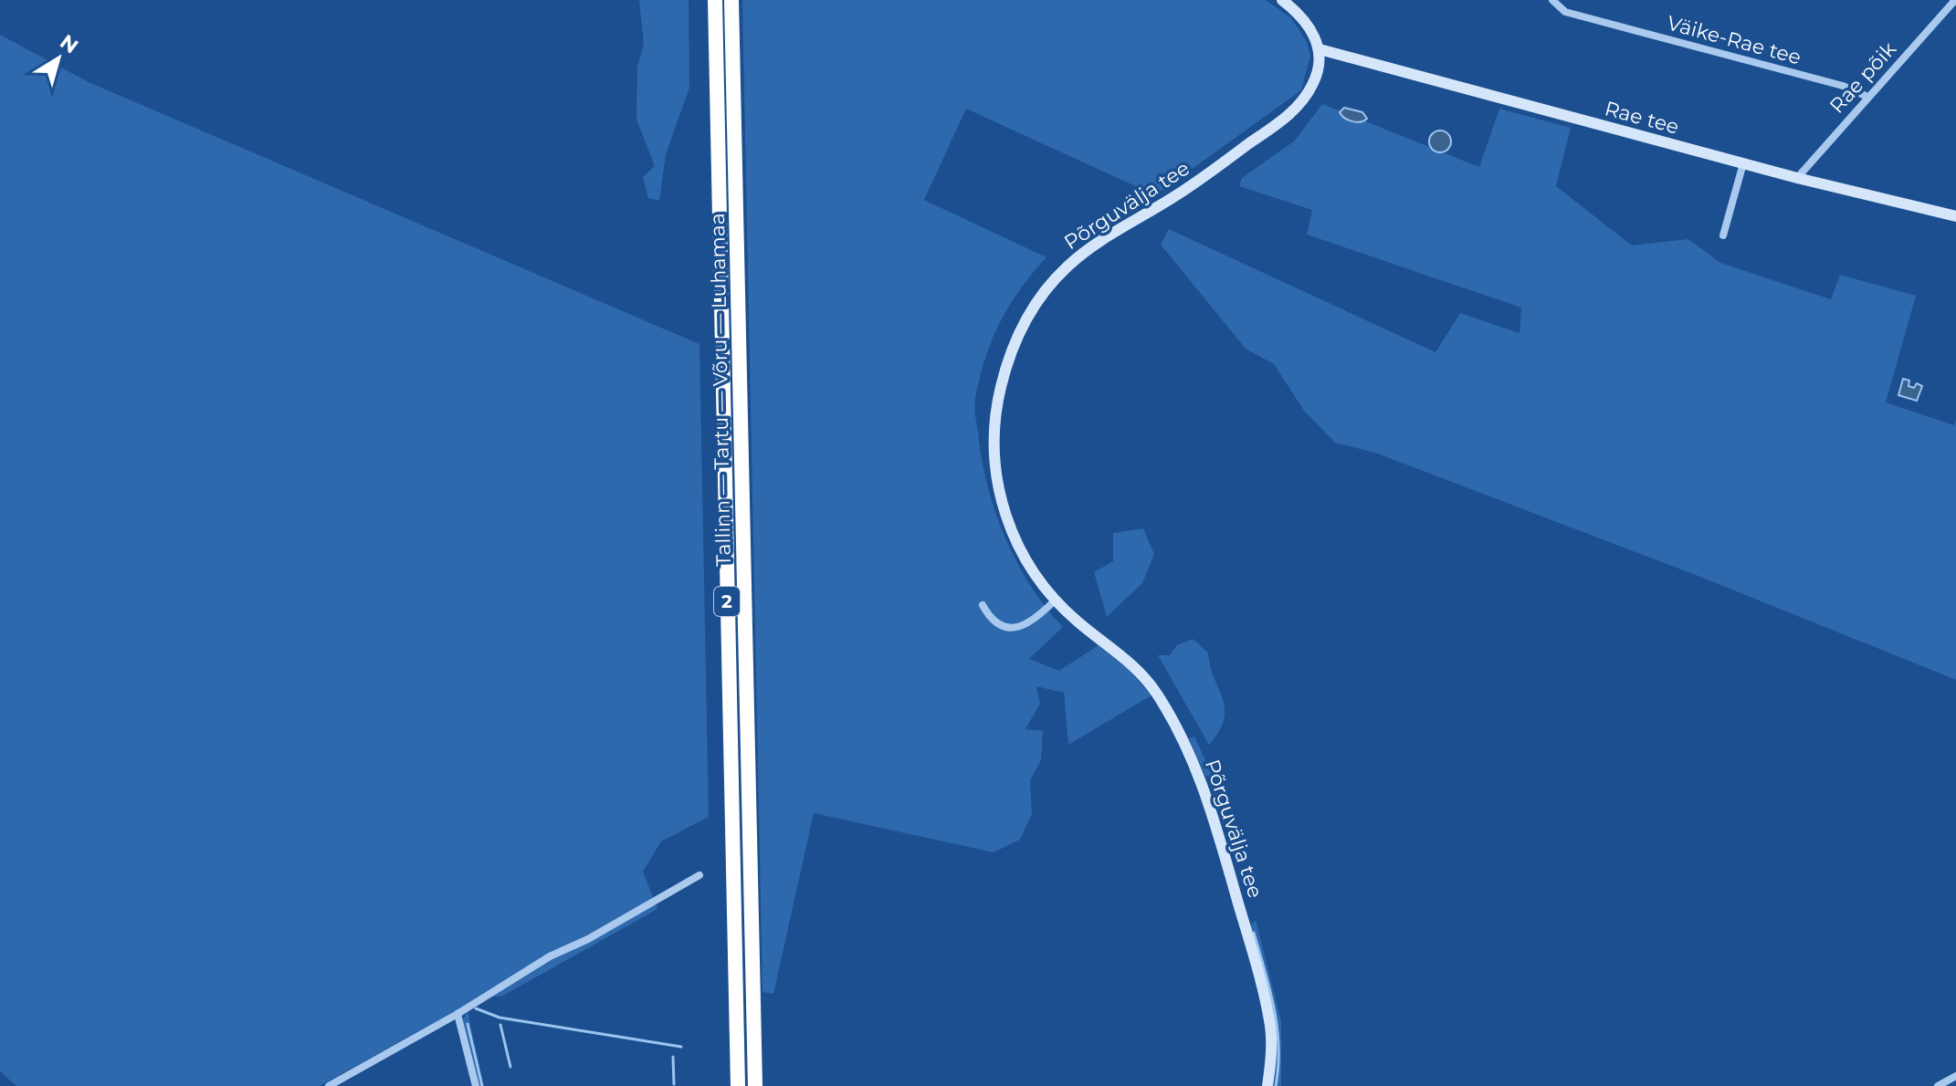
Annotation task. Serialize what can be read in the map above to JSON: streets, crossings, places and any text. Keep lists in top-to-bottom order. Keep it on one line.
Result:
{"streets":{"highway":["Tallinn — Tartu — Võru — Luhamaa","2"],"street":["Väike-Rae tee","Rae põik","Rae tee","Põrguvälja tee"]},"crossings":[["Väike-Rae tee","Rae põik"],["Rae põik","Rae tee"],["Rae tee","Põrguvälja tee"]],"north":"top right"}
